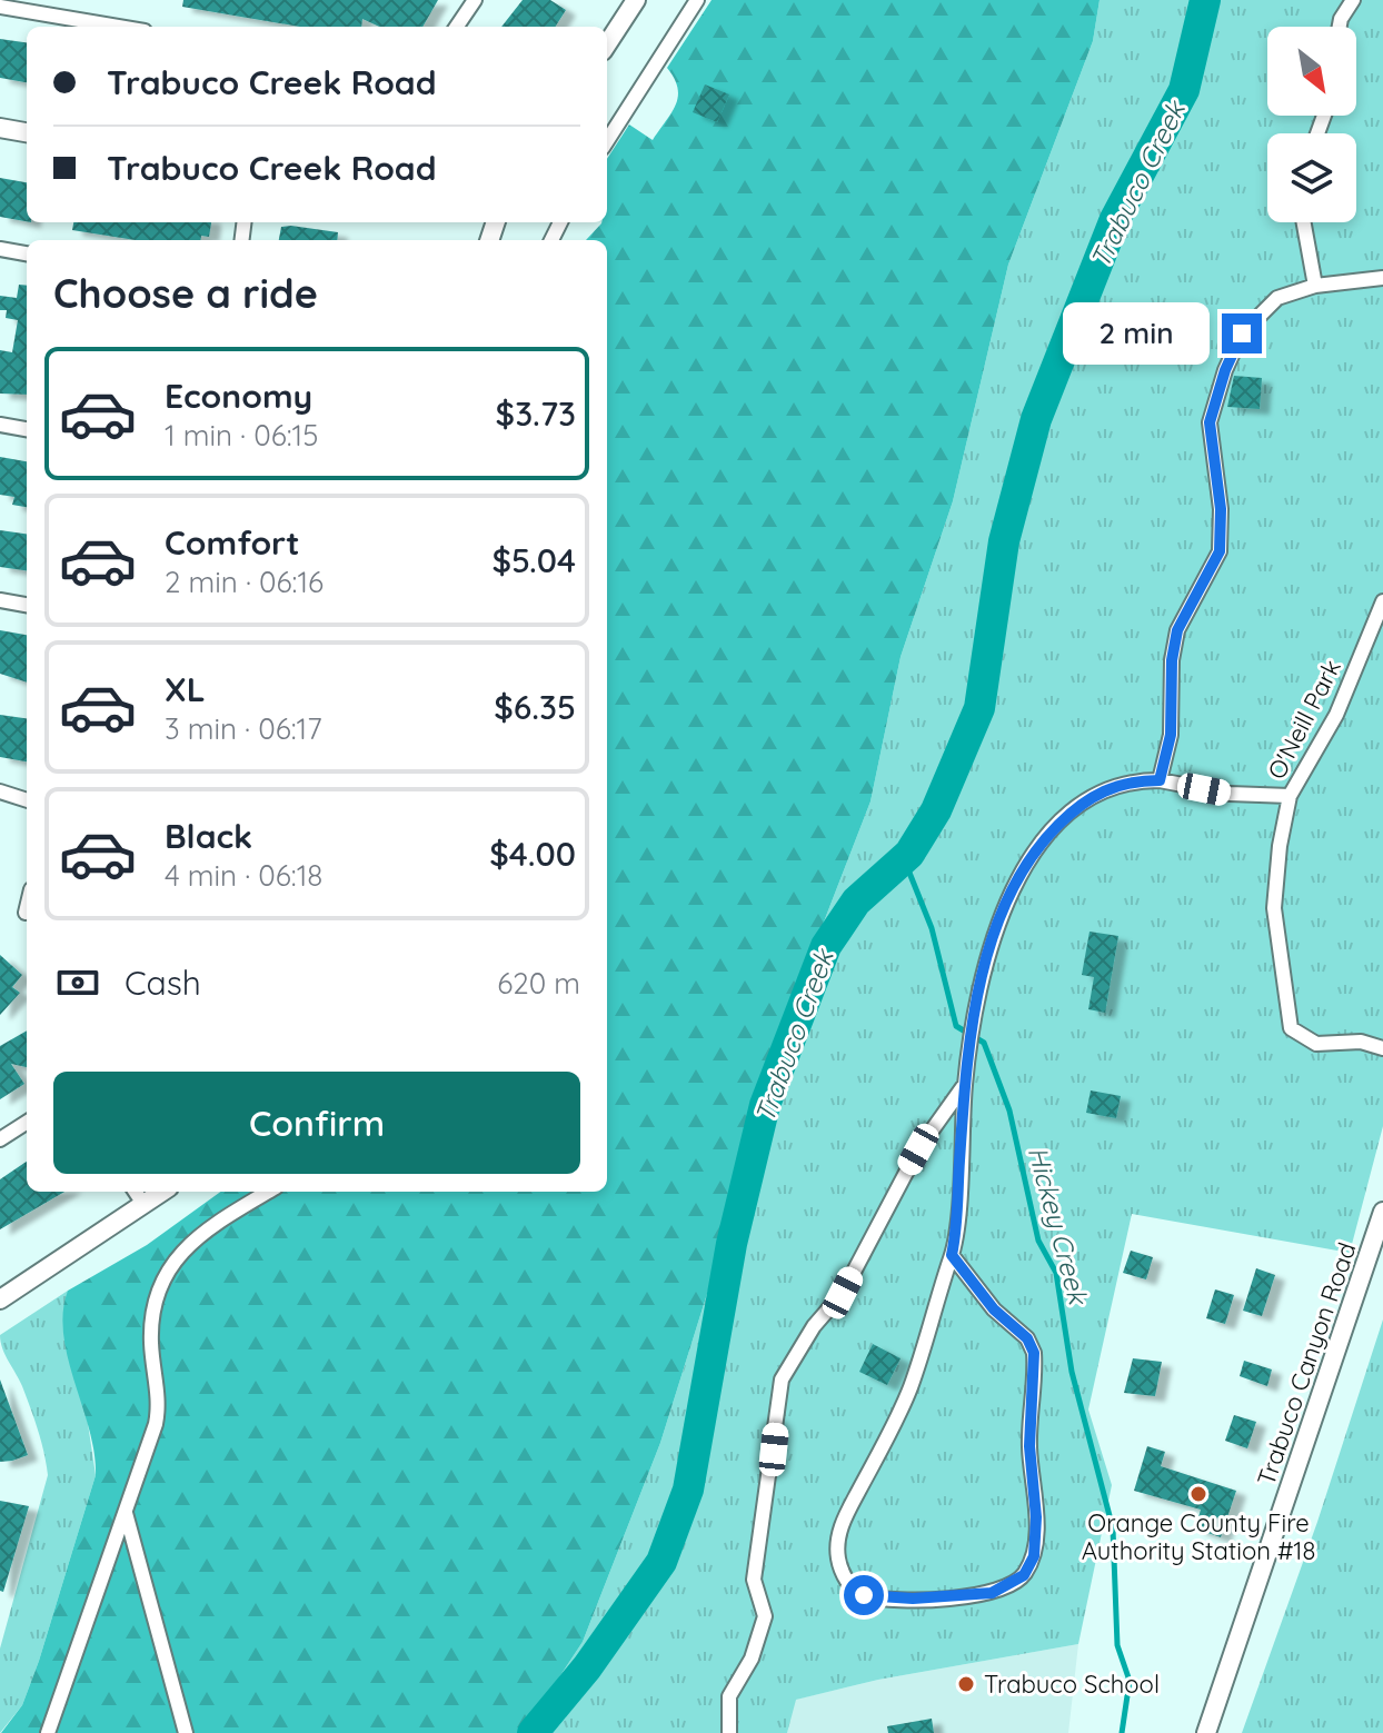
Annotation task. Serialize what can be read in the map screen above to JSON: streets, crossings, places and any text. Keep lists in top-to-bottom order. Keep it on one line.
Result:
{"streets":{"main road":["Trabuco Canyon Road"],"street":["O'Neill Park"]},"water":["Trabuco Creek","Hickey Creek"],"places":["Orange County Fire Authority Station #18","Trabuco School"],"north":"bottom right","page":{"banner":["Trabuco Creek Road","Trabuco Creek Road"],"heading":"Choose a ride","bubble":"2 min","list":[{"name":"Economy","note":"1 min · 06:15","value":"$3.73"},{"name":"Comfort","note":"2 min · 06:16","value":"$5.04"},{"name":"XL","note":"3 min · 06:17","value":"$6.35"},{"name":"Black","note":"4 min · 06:18","value":"$4.00"}],"pay":["Cash","620 m"],"buttons":"Confirm"}}
